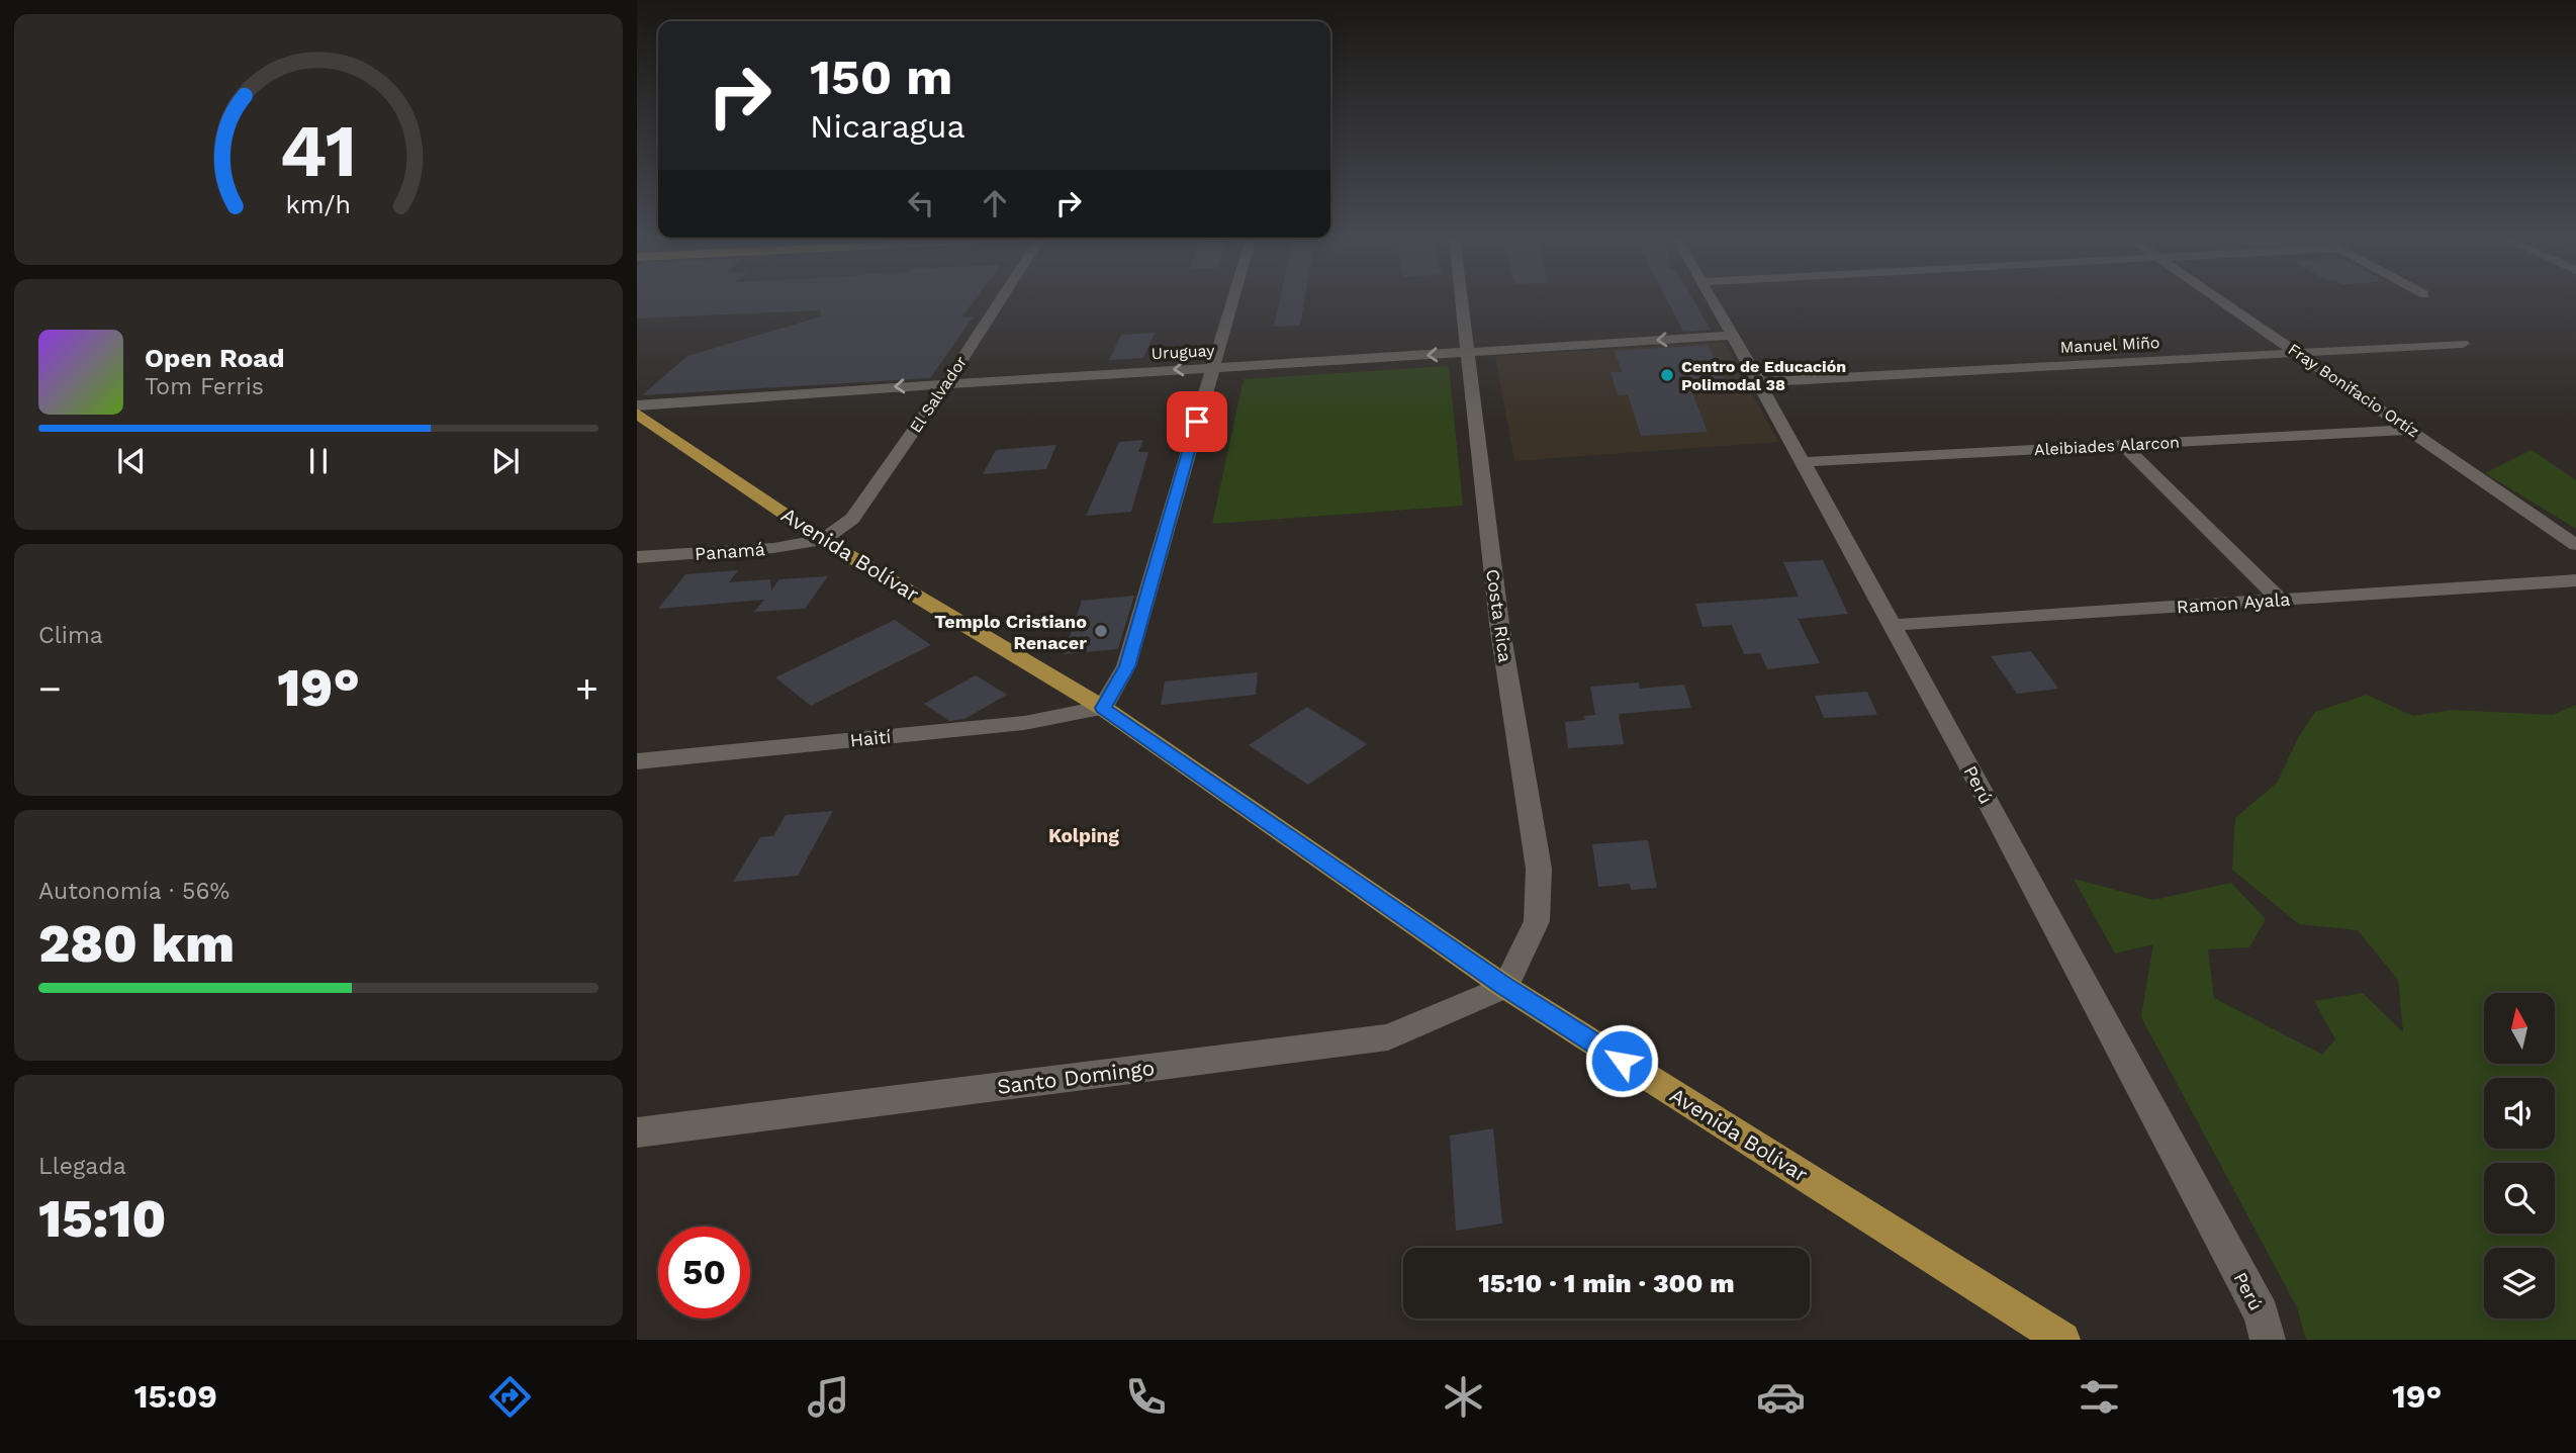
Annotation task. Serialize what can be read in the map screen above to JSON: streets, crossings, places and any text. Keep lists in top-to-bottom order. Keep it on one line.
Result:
{"streets":{"main road":["Avenida Bolívar"],"street":["Manuel Miño","Uruguay","Fray Bonifacio Ortíz","El Salvador","Aleibiades Alarcon","Panamá","Ramon Ayala","Costa Rica","Haití","Perú","Santo Domingo"]},"crossings":[["Manuel Miño","Fray Bonifacio Ortíz"],["Manuel Miño","Perú"],["Uruguay","El Salvador"],["Uruguay","Costa Rica"],["Uruguay","Perú"],["Fray Bonifacio Ortíz","Aleibiades Alarcon"],["El Salvador","Panamá"],["El Salvador","Avenida Bolívar"],["Aleibiades Alarcon","Perú"],["Panamá","Avenida Bolívar"],["Avenida Bolívar","Costa Rica"],["Avenida Bolívar","Haití"],["Avenida Bolívar","Santo Domingo"],["Ramon Ayala","Perú"],["Costa Rica","Santo Domingo"]],"one_way":["Uruguay"],"districts":["Kolping"],"places":["Centro de Educación Polimodal 38","Templo Cristiano Renacer"],"north":"top","page":{"turn":["150 m","Nicaragua"],"song":["Open Road","Tom Ferris"],"tile":["Clima",["Autonomía · 56%","280 km"],["Llegada","15:10"]],"heat":["−","19°","+"],"limit":"50","trip":"15:10 · 1 min · 300 m","tabs":["15:09","19°"],"gauge":["41","km/h"]}}
